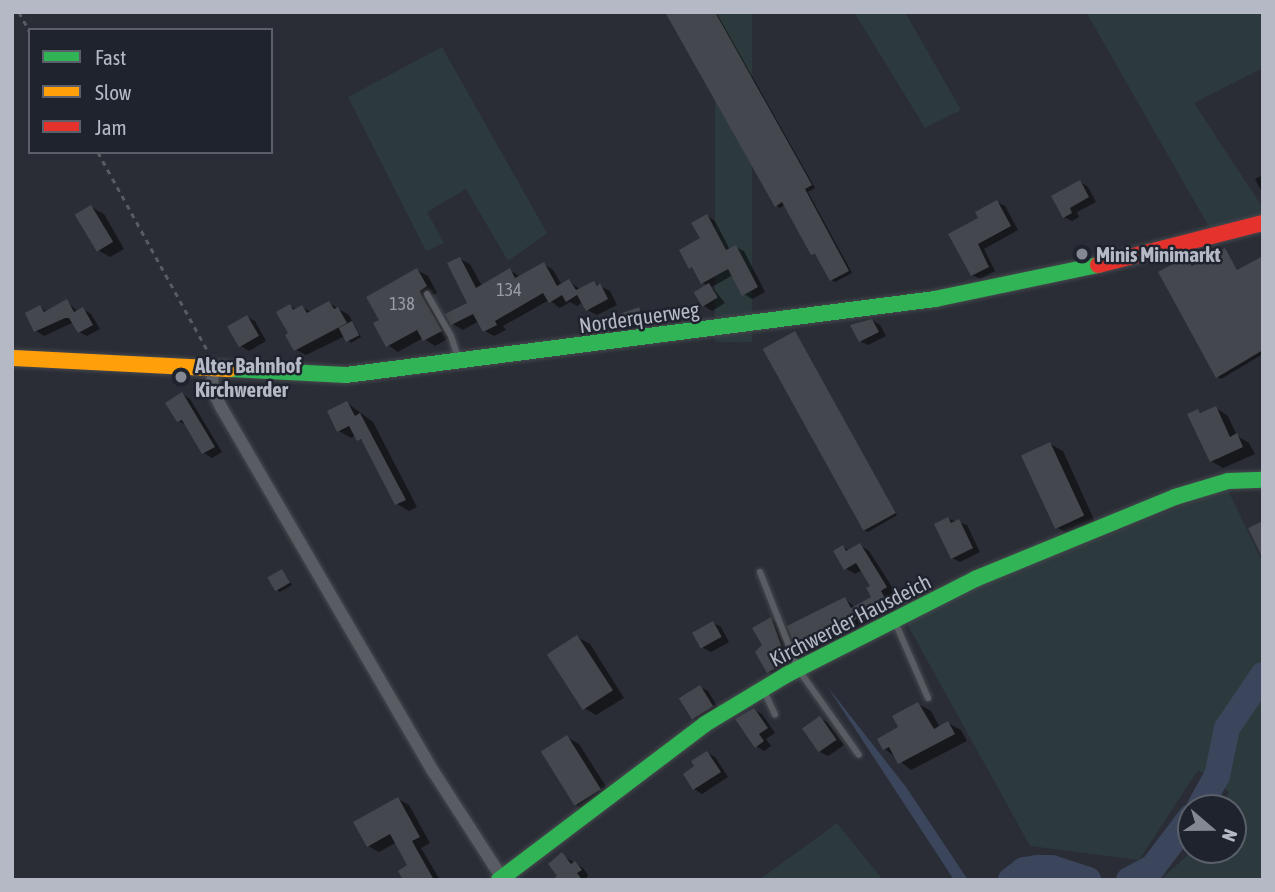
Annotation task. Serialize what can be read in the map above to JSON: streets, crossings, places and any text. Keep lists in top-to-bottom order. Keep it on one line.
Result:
{"streets":{"street":["Norderquerweg","Kirchwerder Hausdeich"]},"places":["Minis Minimarkt","Alter Bahnhof Kirchwerder"],"house_numbers":["134","138"],"legend":["Fast","Slow","Jam"],"north":"right"}
